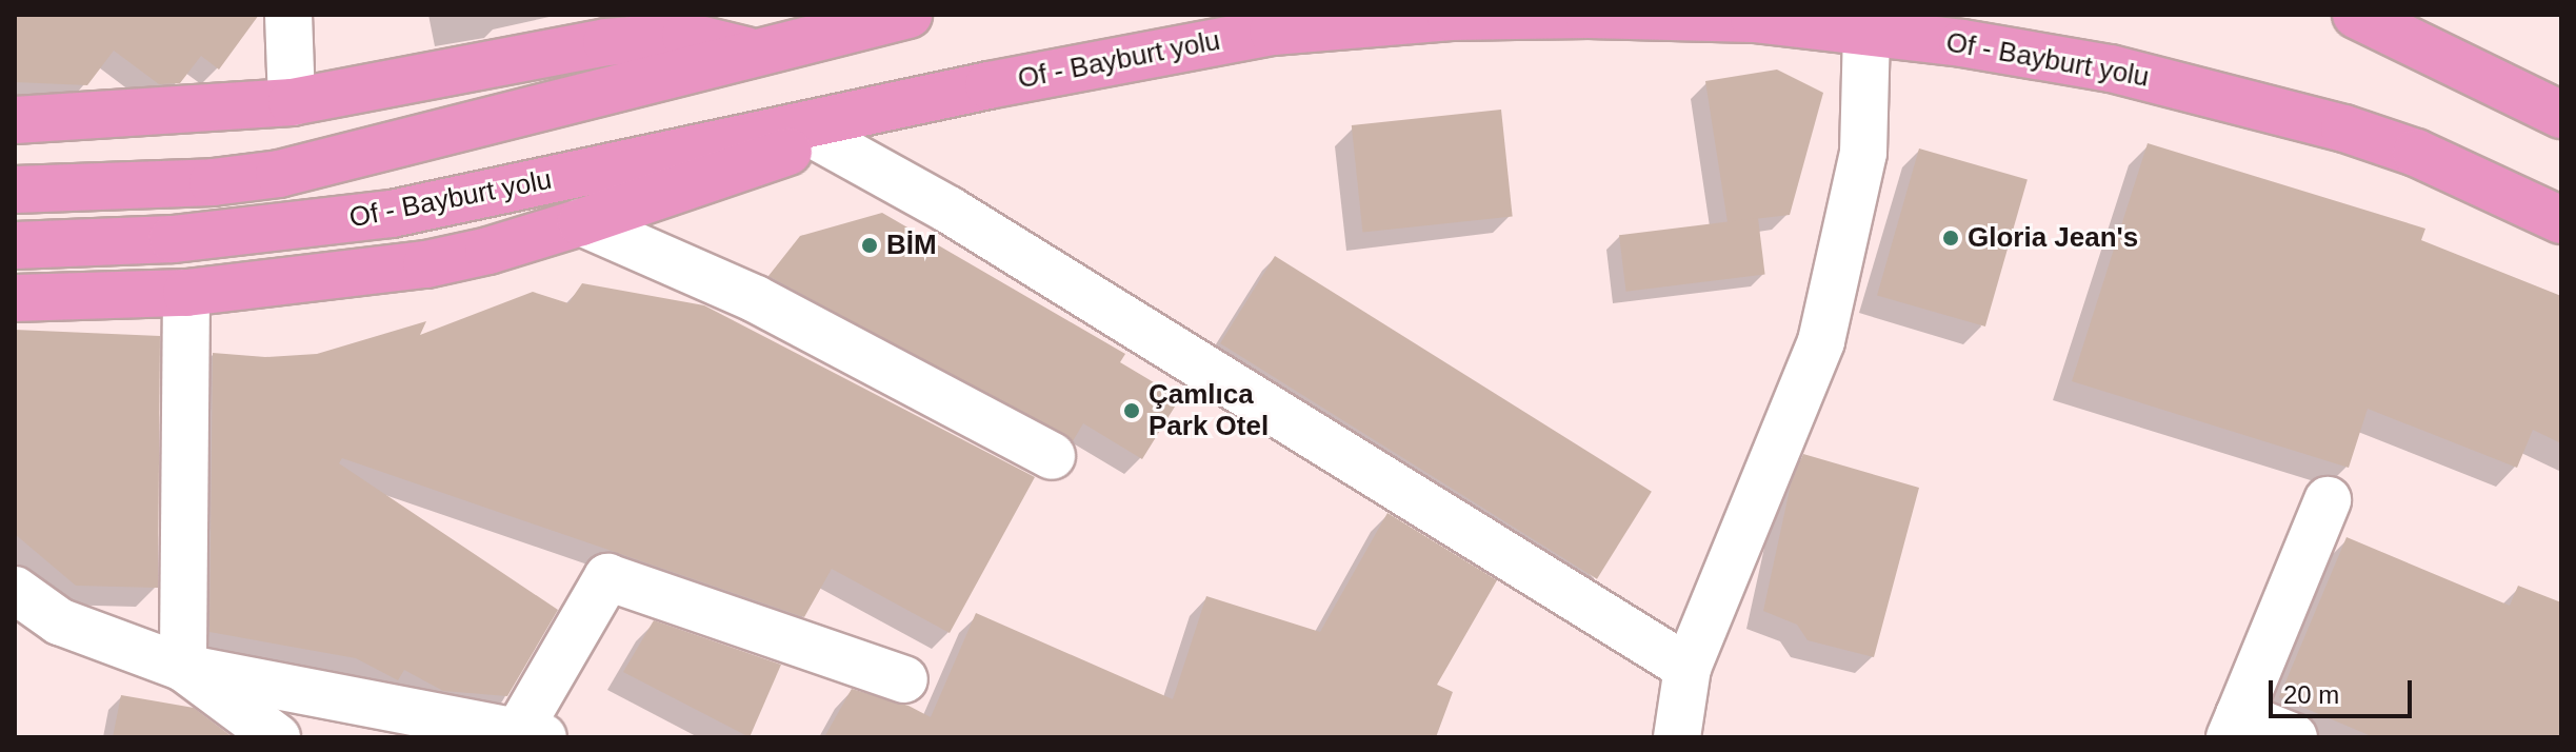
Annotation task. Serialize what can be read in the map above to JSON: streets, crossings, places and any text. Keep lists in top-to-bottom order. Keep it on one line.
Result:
{"streets":{"highway":["Of - Bayburt yolu"]},"places":["Gloria Jean's","BİM","Çamlıca Park Otel"],"scale_bar":"20 m"}
